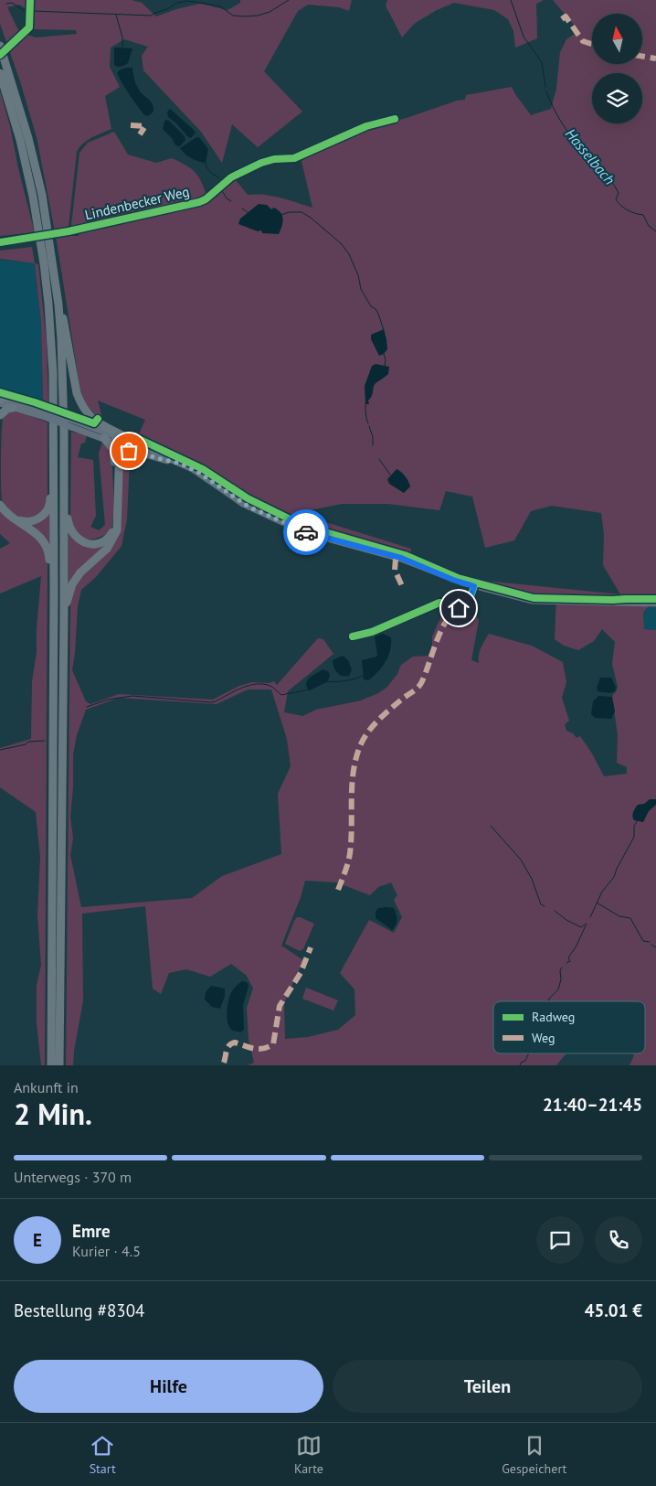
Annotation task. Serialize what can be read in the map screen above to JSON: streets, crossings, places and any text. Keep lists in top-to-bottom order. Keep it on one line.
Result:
{"streets":{"street":["Lindenbecker Weg"]},"water":["Hasselbach"],"legend":["Radweg","Weg"],"north":"top","page":{"heading":["2 Min.","Ankunft in","21:40–21:45"],"panel":["Emre","Kurier · 4.5","Bestellung #8304","45.01 €"],"bar":"Unterwegs · 370 m","round":"E","buttons":["Hilfe","Teilen"],"tabs":["Start","Karte","Gespeichert"]}}
